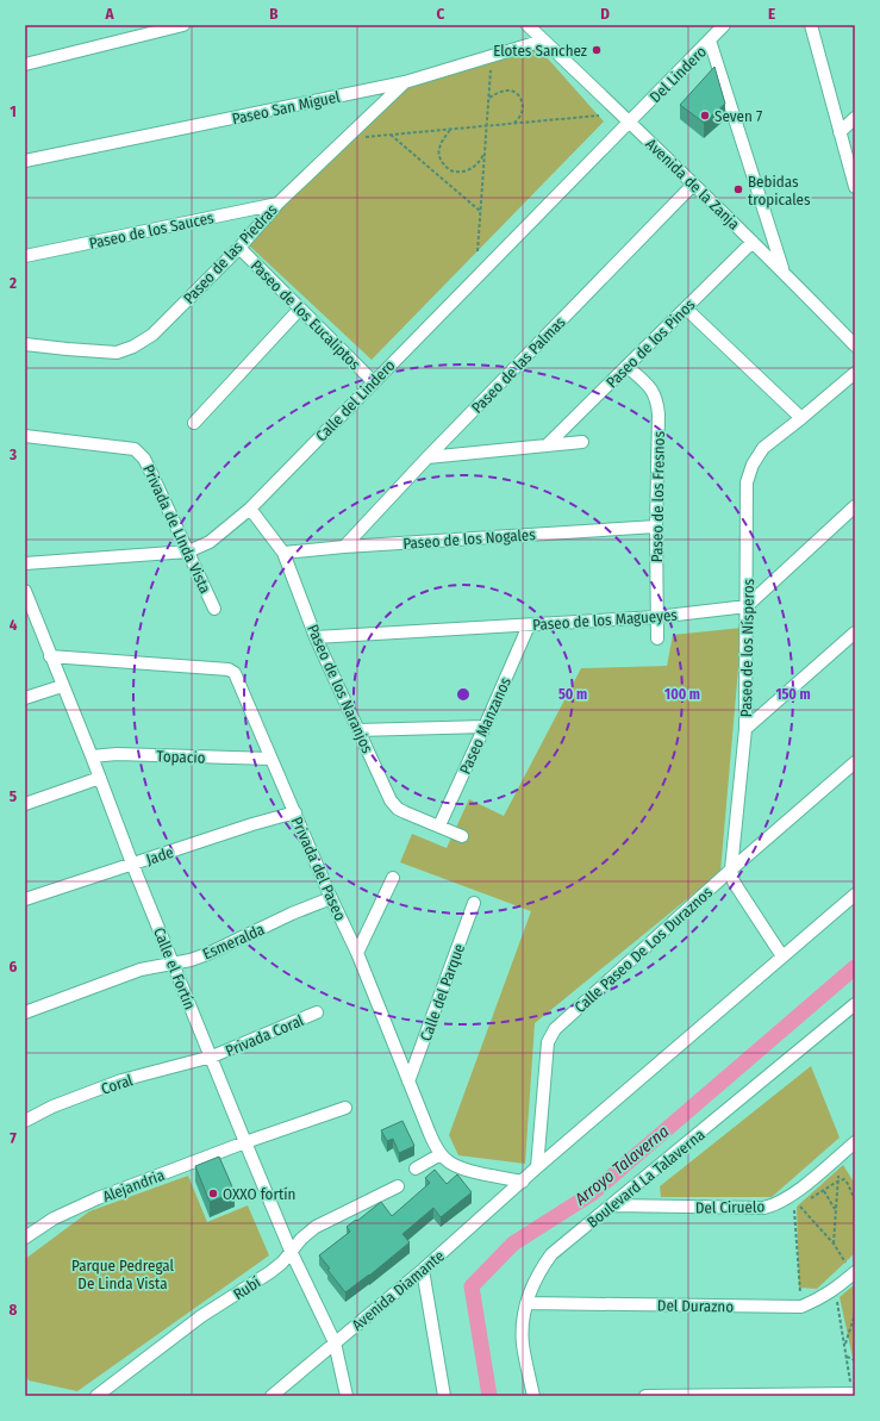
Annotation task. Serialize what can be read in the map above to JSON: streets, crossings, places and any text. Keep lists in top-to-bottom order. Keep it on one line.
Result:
{"streets":{"street":["Del Lindero","Paseo San Miguel","Avenida de la Zanja","Paseo de los Sauces","Paseo de las Piedras","Paseo de los Eucaliptos","Paseo de los Pinos","Paseo de las Palmas","Calle del Lindero","Paseo de los Fresnos","Privada de LInda Vista","Paseo de los Nogales","Paseo de los Magueyes","Paseo de los Nísperos","Paseo de los Naranjos","Paseo Manzanos","Topacio","Jade","Privada del Paseo","Esmeralda","Calle Paseo De Los Duraznos","Calle el Fortín","Calle del Parque","Privada Coral","Coral","Boulevard La Talaverna","Alejandria","Del Ciruelo","Rubí","Avenida Diamante","Del Durazno"]},"crossings":[["Del Lindero","Avenida de la Zanja"],["Del Lindero","Calle del Lindero"],["Paseo San Miguel","Avenida de la Zanja"],["Paseo San Miguel","Paseo de las Piedras"],["Avenida de la Zanja","Paseo de los Pinos"],["Avenida de la Zanja","Paseo de las Palmas"],["Avenida de la Zanja","Calle del Lindero"],["Paseo de los Sauces","Paseo de las Piedras"],["Paseo de las Piedras","Paseo de los Eucaliptos"],["Paseo de los Eucaliptos","Calle del Lindero"],["Paseo de los Pinos","Paseo de los Fresnos"],["Paseo de las Palmas","Paseo de los Nogales"],["Calle del Lindero","Privada de LInda Vista"],["Calle del Lindero","Paseo de los Naranjos"],["Paseo de los Fresnos","Paseo de los Nogales"],["Paseo de los Fresnos","Paseo de los Magueyes"],["Paseo de los Nogales","Paseo de los Naranjos"],["Paseo de los Magueyes","Paseo de los Nísperos"],["Paseo de los Magueyes","Paseo de los Naranjos"],["Paseo de los Magueyes","Paseo Manzanos"],["Paseo de los Nísperos","Calle Paseo De Los Duraznos"],["Paseo de los Naranjos","Paseo Manzanos"],["Topacio","Privada del Paseo"],["Topacio","Calle el Fortín"],["Jade","Privada del Paseo"],["Jade","Calle el Fortín"],["Privada del Paseo","Esmeralda"],["Privada del Paseo","Calle el Fortín"],["Privada del Paseo","Calle del Parque"],["Privada del Paseo","Avenida Diamante"],["Esmeralda","Calle el Fortín"],["Calle el Fortín","Privada Coral"],["Calle el Fortín","Coral"],["Calle el Fortín","Alejandria"],["Calle el Fortín","Rubí"],["Calle el Fortín","Avenida Diamante"],["Privada Coral","Coral"],["Boulevard La Talaverna","Del Ciruelo"],["Boulevard La Talaverna","Del Durazno"]],"water":["Arroyo Talaverna"],"parks":["Parque Pedregal De Linda Vista"],"places":["Elotes Sanchez","Seven 7","Bebidas tropicales","OXXO fortín"],"grid":{"columns":["A","B","C","D","E"],"rows":["1","2","3","4","5","6","7","8"]},"rings":["50 m","100 m","150 m"]}
